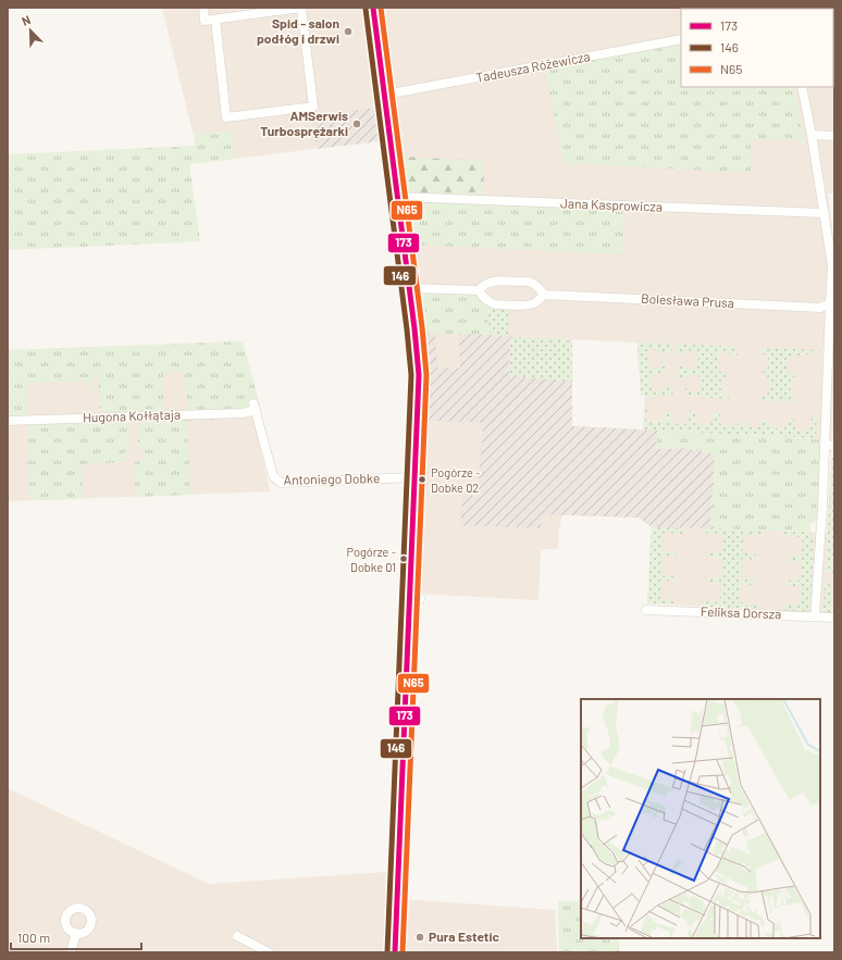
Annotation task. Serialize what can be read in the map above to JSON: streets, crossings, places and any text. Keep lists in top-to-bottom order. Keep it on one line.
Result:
{"streets":{"street":["Tadeusza Różewicza","Jana Kasprowicza","Bolesława Prusa","Hugona Kołłątaja","Antoniego Dobke","Feliksa Dorsza"]},"crossings":[["Hugona Kołłątaja","Antoniego Dobke"]],"places":["Spid - salon podłóg i drzwi","AMSerwis Turbosprężarki","Pogórze - Dobke 02","Pogórze - Dobke 01","Pura Estetic"],"lines":["transit line 173","transit line N65","transit line 146"],"legend":["173","146","N65"],"scale_bar":"100 m","north":"top left"}
